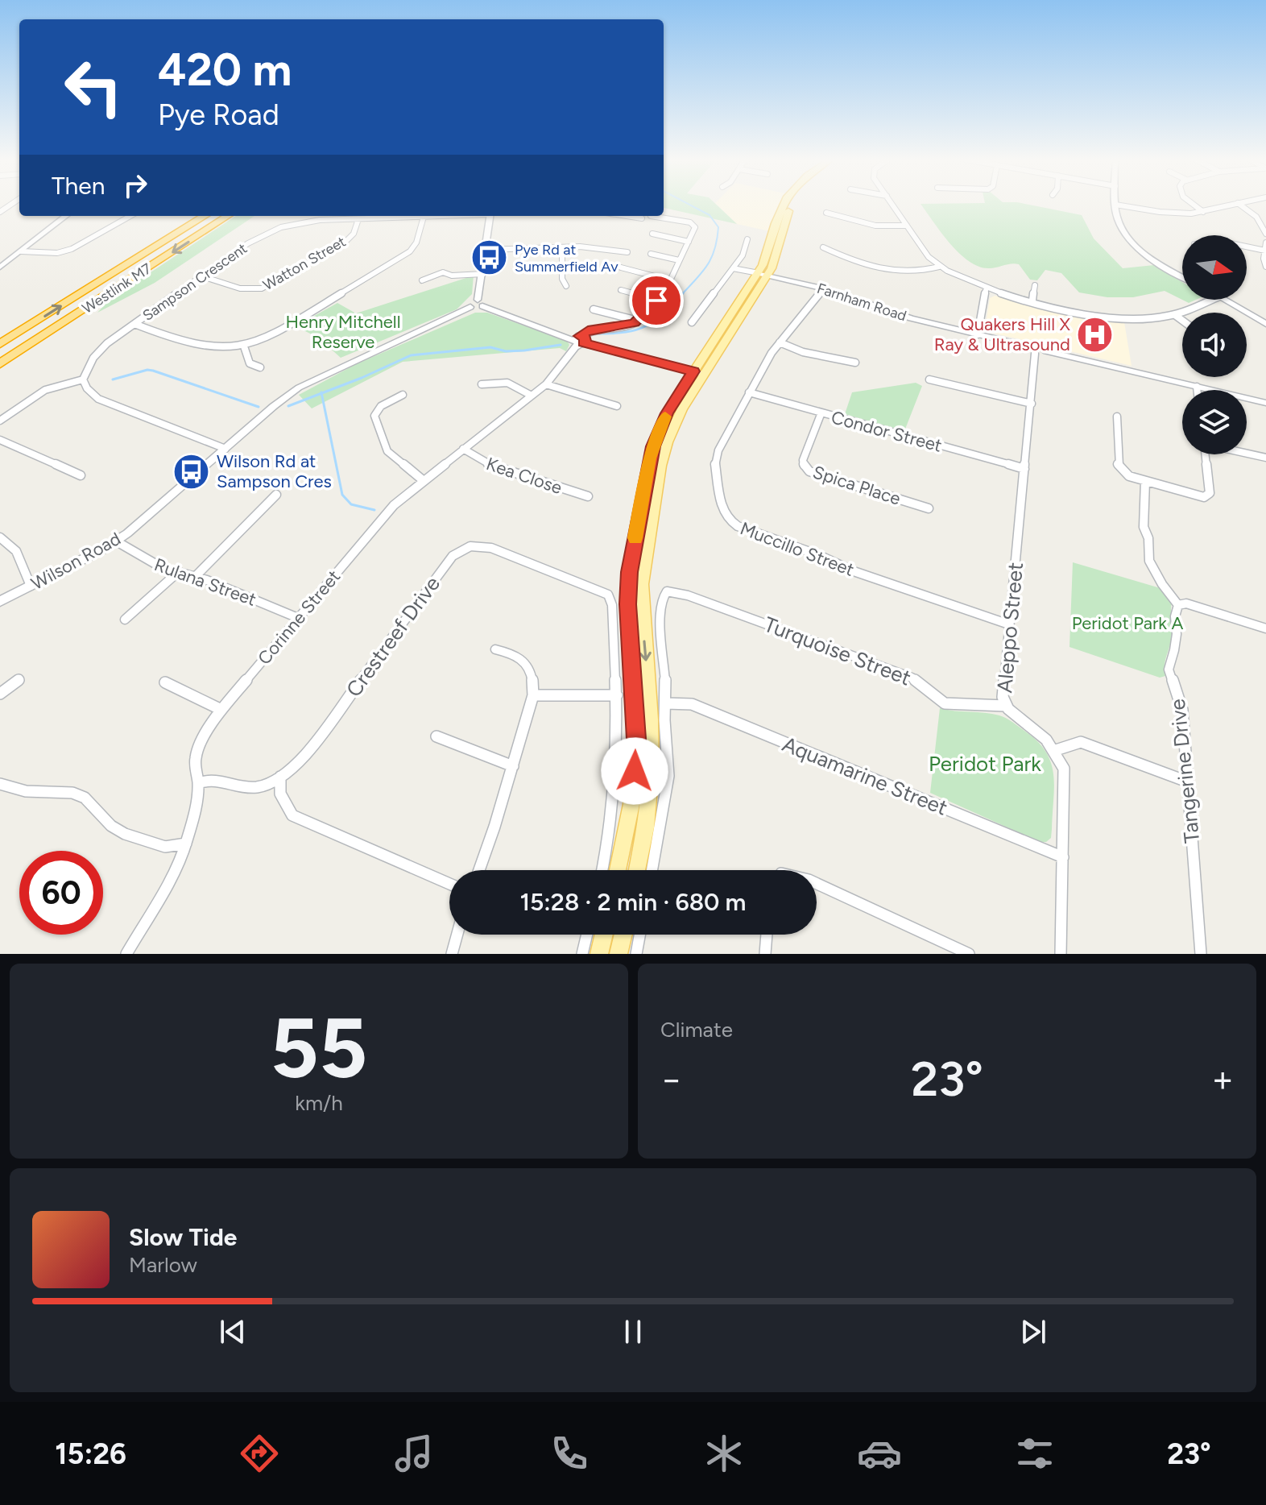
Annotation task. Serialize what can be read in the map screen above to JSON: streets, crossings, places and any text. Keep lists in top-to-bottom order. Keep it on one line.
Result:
{"streets":{"highway":["Westlink M7"],"street":["Watton Street","Sampson Crescent","Farnham Road","Condor Street","Kea Close","Spica Place","Muccillo Street","Wilson Road","Rulana Street","Corinne Street","Aleppo Street","Crestreef Drive","Turquoise Street","Tangerine Drive","Aquamarine Street"]},"crossings":[["Watton Street","Sampson Crescent"],["Farnham Road","Muccillo Street"],["Farnham Road","Aleppo Street"],["Condor Street","Spica Place"],["Condor Street","Muccillo Street"],["Condor Street","Aleppo Street"],["Kea Close","Corinne Street"],["Muccillo Street","Aleppo Street"],["Wilson Road","Rulana Street"],["Rulana Street","Corinne Street"],["Corinne Street","Crestreef Drive"],["Aleppo Street","Turquoise Street"],["Aleppo Street","Aquamarine Street"],["Turquoise Street","Aquamarine Street"]],"parks":["Henry Mitchell Reserve","Peridot Park A","Peridot Park"],"places":{"bus stop":["Pye Rd at Summerfield Av","Wilson Rd at Sampson Cres"],"hospital":["Quakers Hill X Ray & Ultrasound"]},"north":"right","page":{"turn":["420 m","Pye Road"],"then":"Then","limit":"60","trip":"15:28 · 2 min · 680 m","tile":[["55","km/h"],"Climate"],"heat":["−","23°","+"],"song":["Slow Tide","Marlow"],"tabs":["15:26","23°"]}}
